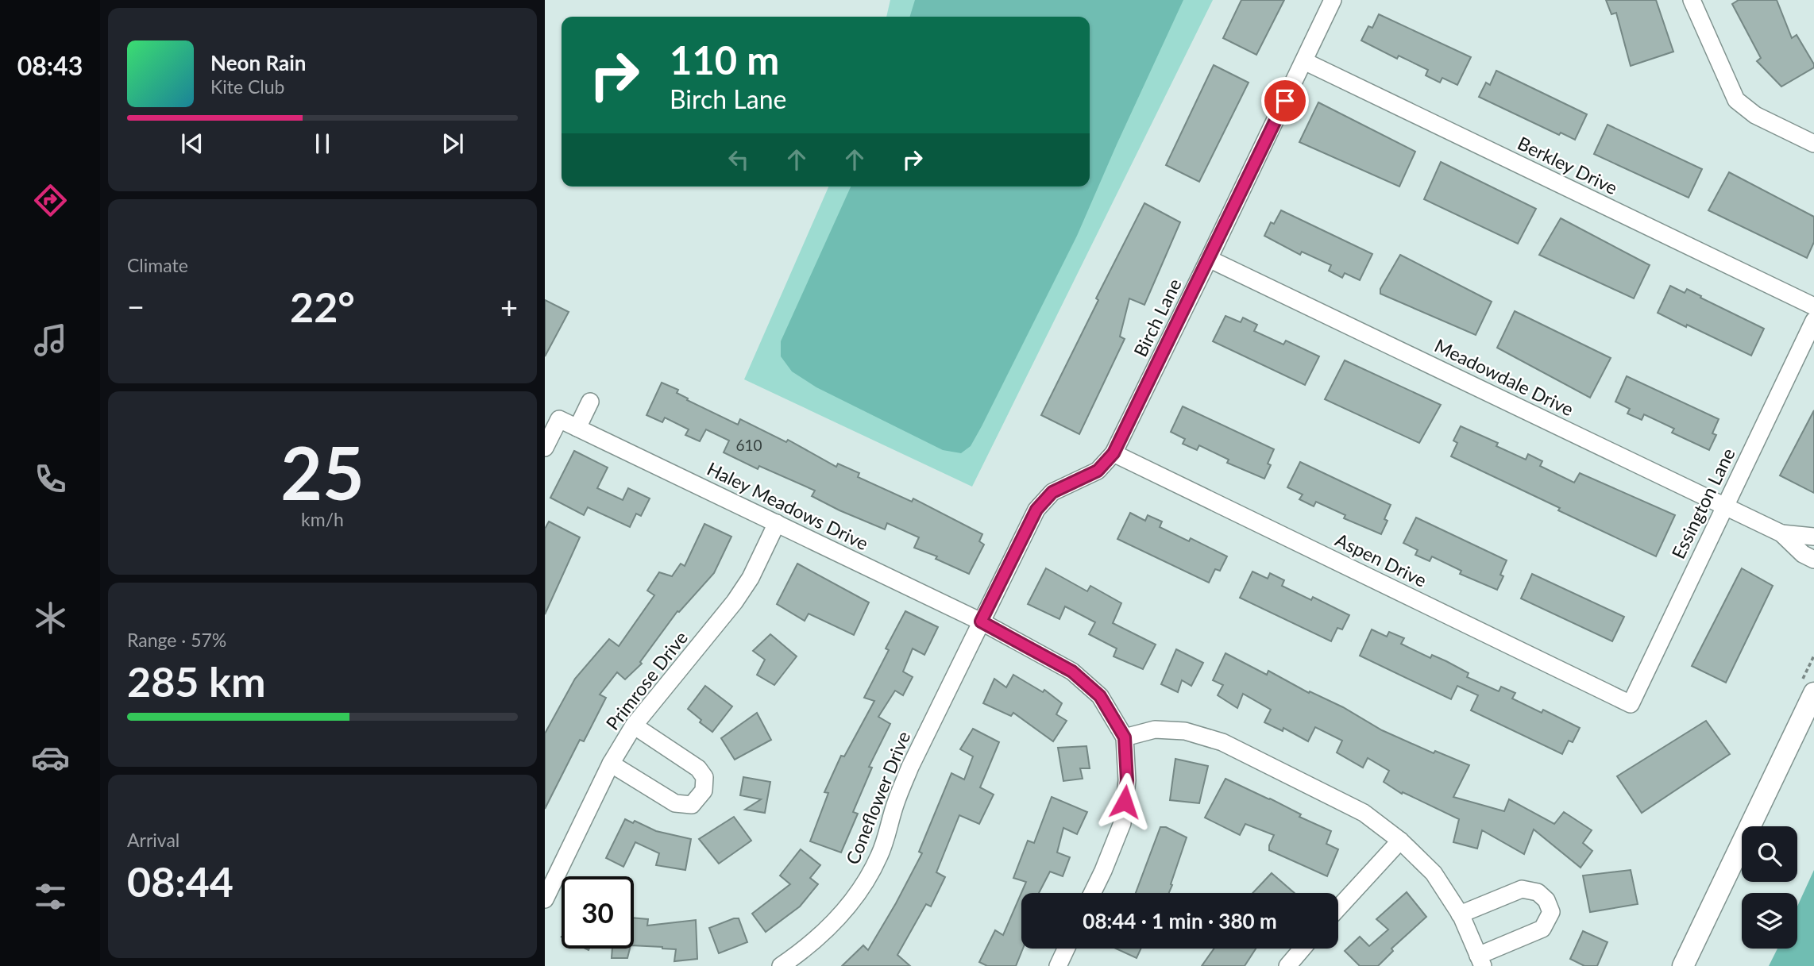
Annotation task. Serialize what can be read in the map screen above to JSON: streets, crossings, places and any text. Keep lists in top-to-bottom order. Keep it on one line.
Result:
{"streets":{"street":["Berkley Drive","Birch Lane","Meadowdale Drive","Essington Lane","Haley Meadows Drive","Aspen Drive","Primrose Drive","Coneflower Drive"]},"crossings":[["Berkley Drive","Birch Lane"],["Birch Lane","Meadowdale Drive"],["Birch Lane","Haley Meadows Drive"],["Birch Lane","Aspen Drive"],["Birch Lane","Coneflower Drive"],["Meadowdale Drive","Essington Lane"],["Essington Lane","Aspen Drive"],["Haley Meadows Drive","Primrose Drive"],["Haley Meadows Drive","Coneflower Drive"]],"house_numbers":["610"],"page":{"tabs":"08:43","turn":["110 m","Birch Lane"],"song":["Neon Rain","Kite Club"],"tile":["Climate",["25","km/h"],["Range · 57%","285 km"],["Arrival","08:44"]],"heat":["−","22°","+"],"limit":"30","trip":"08:44 · 1 min · 380 m"}}
